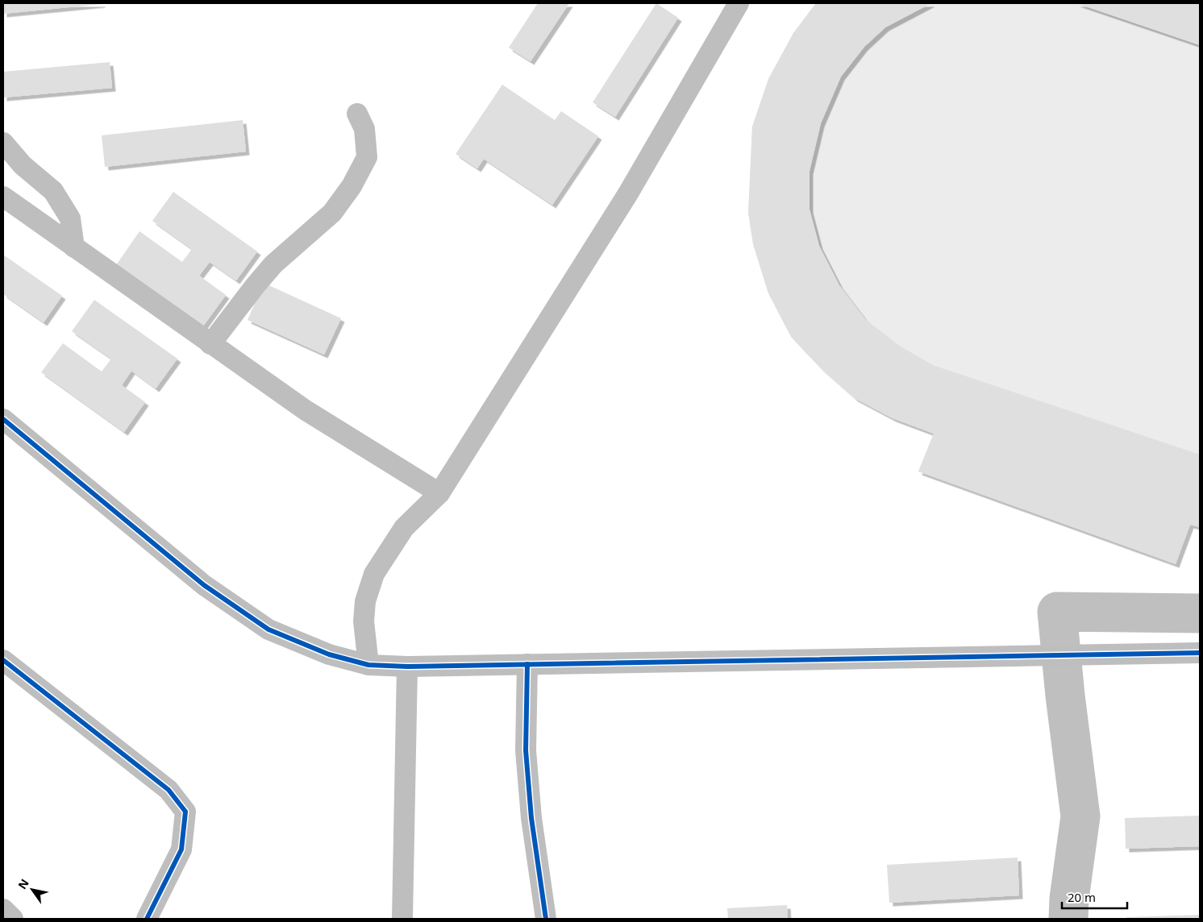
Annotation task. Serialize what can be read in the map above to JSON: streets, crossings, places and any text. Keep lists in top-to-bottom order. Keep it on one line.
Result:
{"scale_bar":"20 m","north":"top left"}
